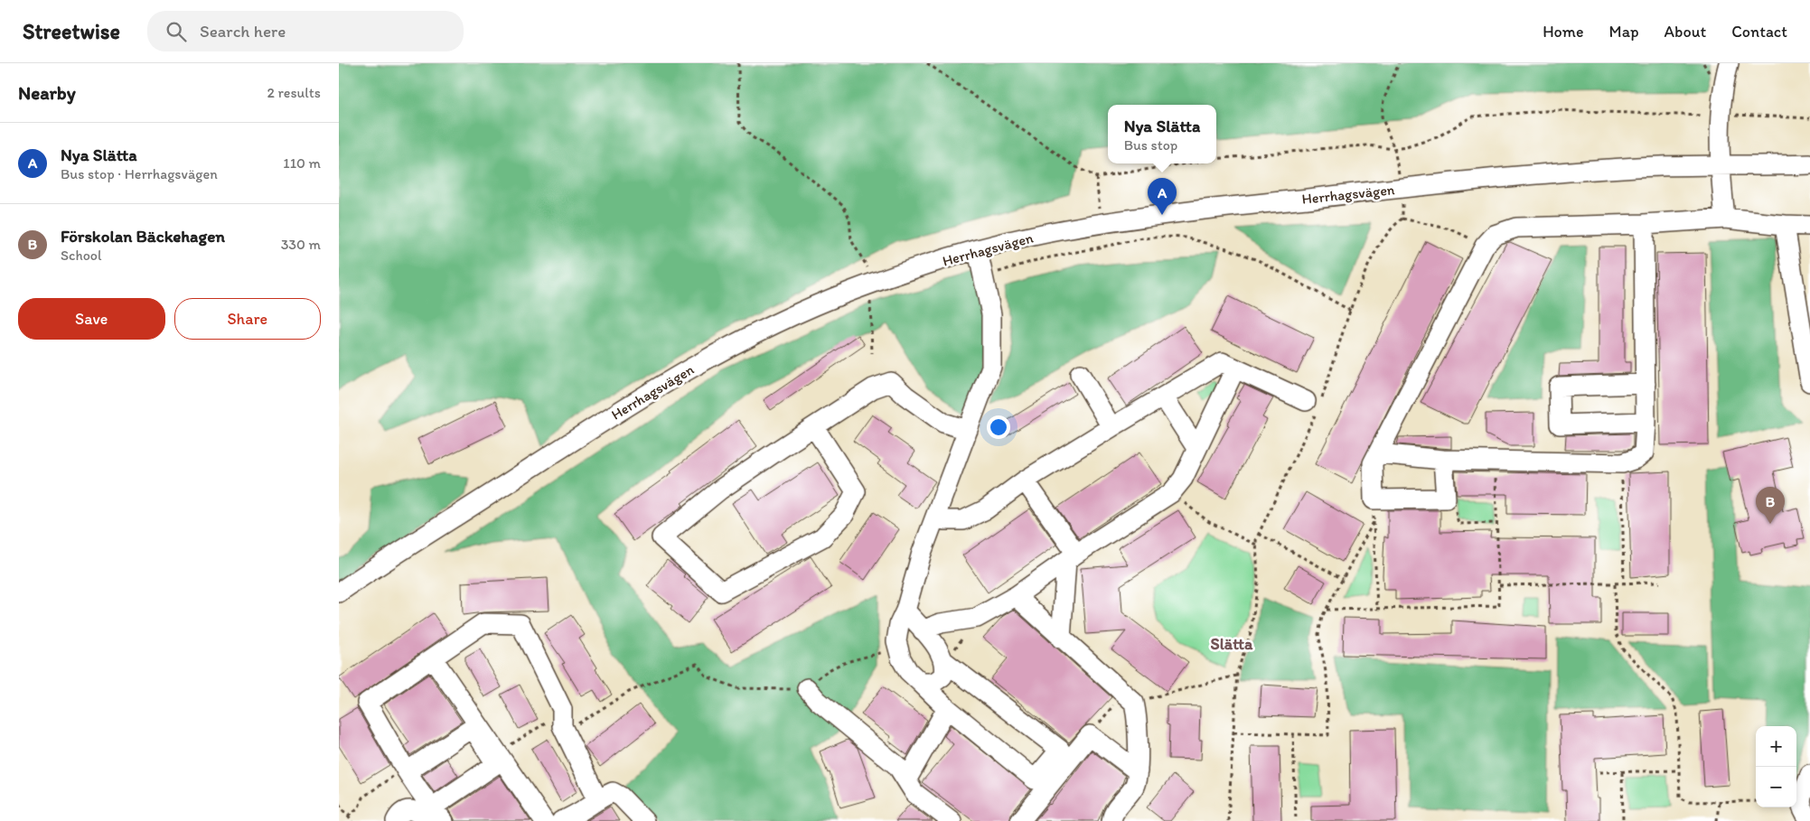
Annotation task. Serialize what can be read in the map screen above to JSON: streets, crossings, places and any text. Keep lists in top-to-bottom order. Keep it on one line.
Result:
{"streets":{"street":["Herrhagsvägen"]},"districts":["Slätta"],"page":{"header":"Streetwise","search":"Search here","nav":["Home","Map","About","Contact"],"heading":["Nearby","2 results"],"popup":["Nya Slätta","Bus stop"],"list":[{"mark":"A","name":"Nya Slätta","note":"Bus stop · Herrhagsvägen","value":"110 m"},{"mark":"B","name":"Förskolan Bäckehagen","note":"School","value":"330 m"}],"pins":["A","B"],"buttons":["Save","Share"],"map_buttons":["+","−"]}}
